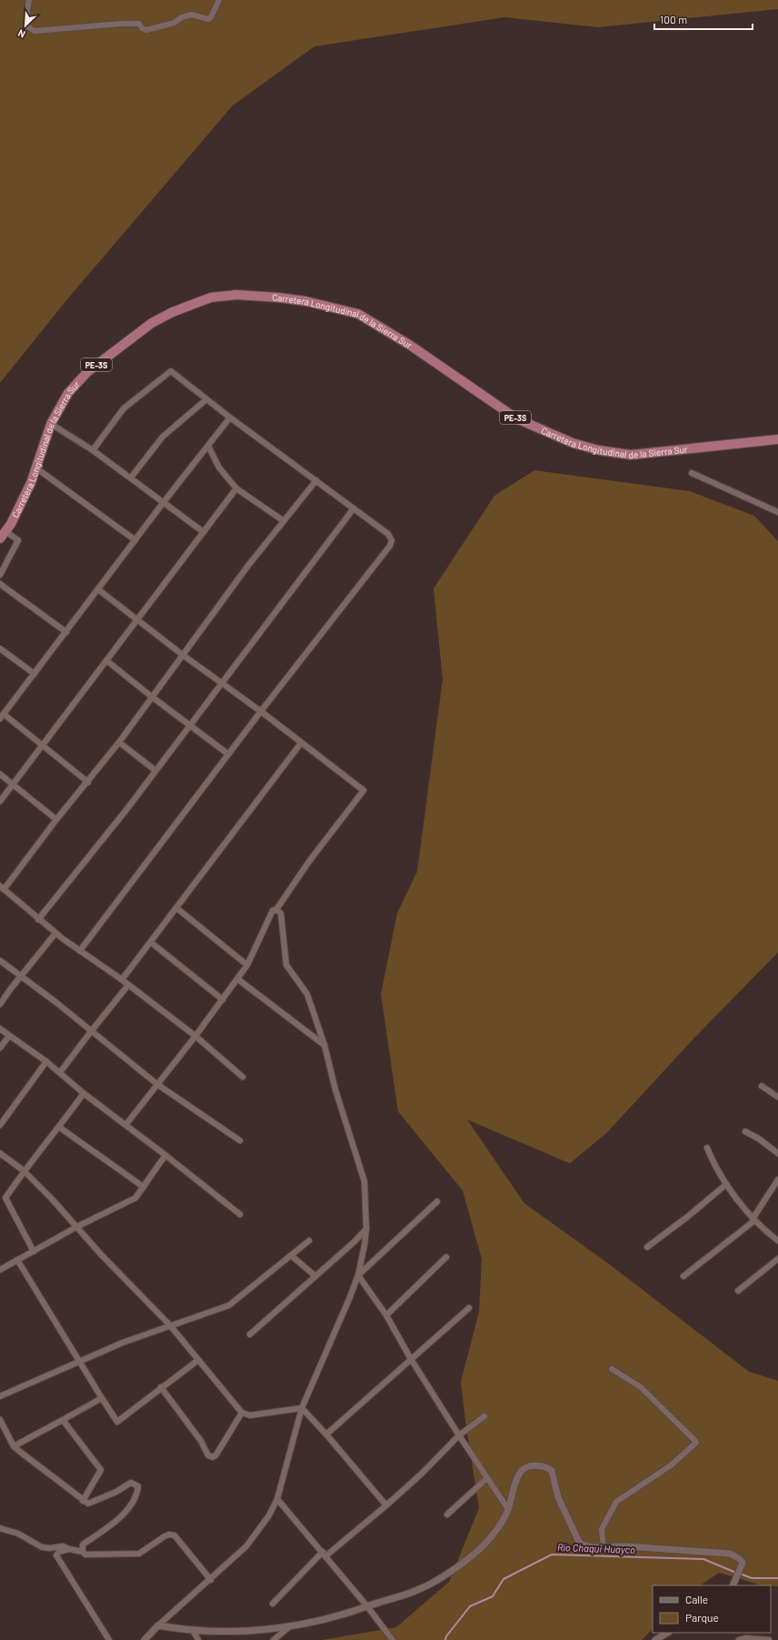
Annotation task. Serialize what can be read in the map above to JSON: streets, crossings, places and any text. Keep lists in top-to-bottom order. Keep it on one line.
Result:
{"streets":{"highway":["Carretera Longitudinal de la Sierra Sur","PE-3S"]},"water":["Río Chaqui Huayco"],"legend":["Calle","Parque"],"scale_bar":"100 m","north":"bottom left"}
